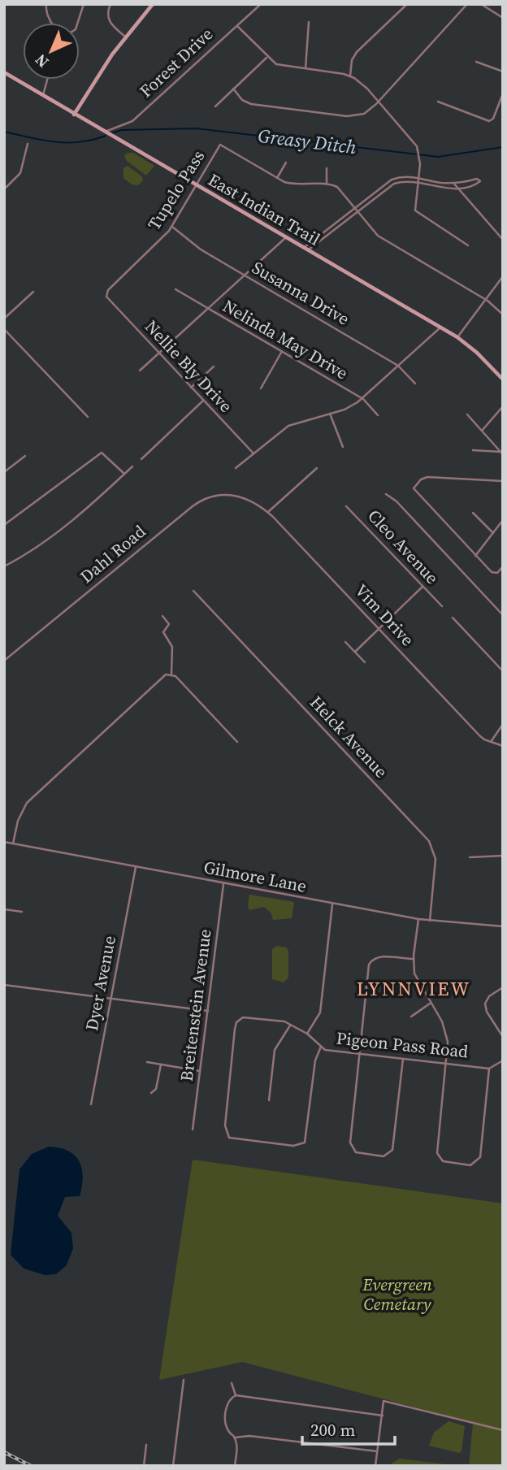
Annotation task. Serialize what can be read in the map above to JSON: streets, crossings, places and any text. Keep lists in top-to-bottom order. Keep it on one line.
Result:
{"streets":{"main road":["East Indian Trail"],"street":["Forest Drive","Tupelo Pass","Susanna Drive","Nelinda May Drive","Nellie Bly Drive","Cleo Avenue","Dahl Road","Vim Drive","Helck Avenue","Gilmore Lane","Dyer Avenue","Breitenstein Avenue","Pigeon Pass Road"]},"crossings":[["Forest Drive","East Indian Trail"],["Tupelo Pass","East Indian Trail"],["Tupelo Pass","Susanna Drive"],["Tupelo Pass","Nellie Bly Drive"],["Dahl Road","Vim Drive"],["Helck Avenue","Gilmore Lane"],["Gilmore Lane","Dyer Avenue"],["Gilmore Lane","Breitenstein Avenue"]],"districts":["LYNNVIEW"],"water":["Greasy Ditch"],"parks":["Evergreen Cemetary"],"scale_bar":"200 m","north":"bottom left"}
